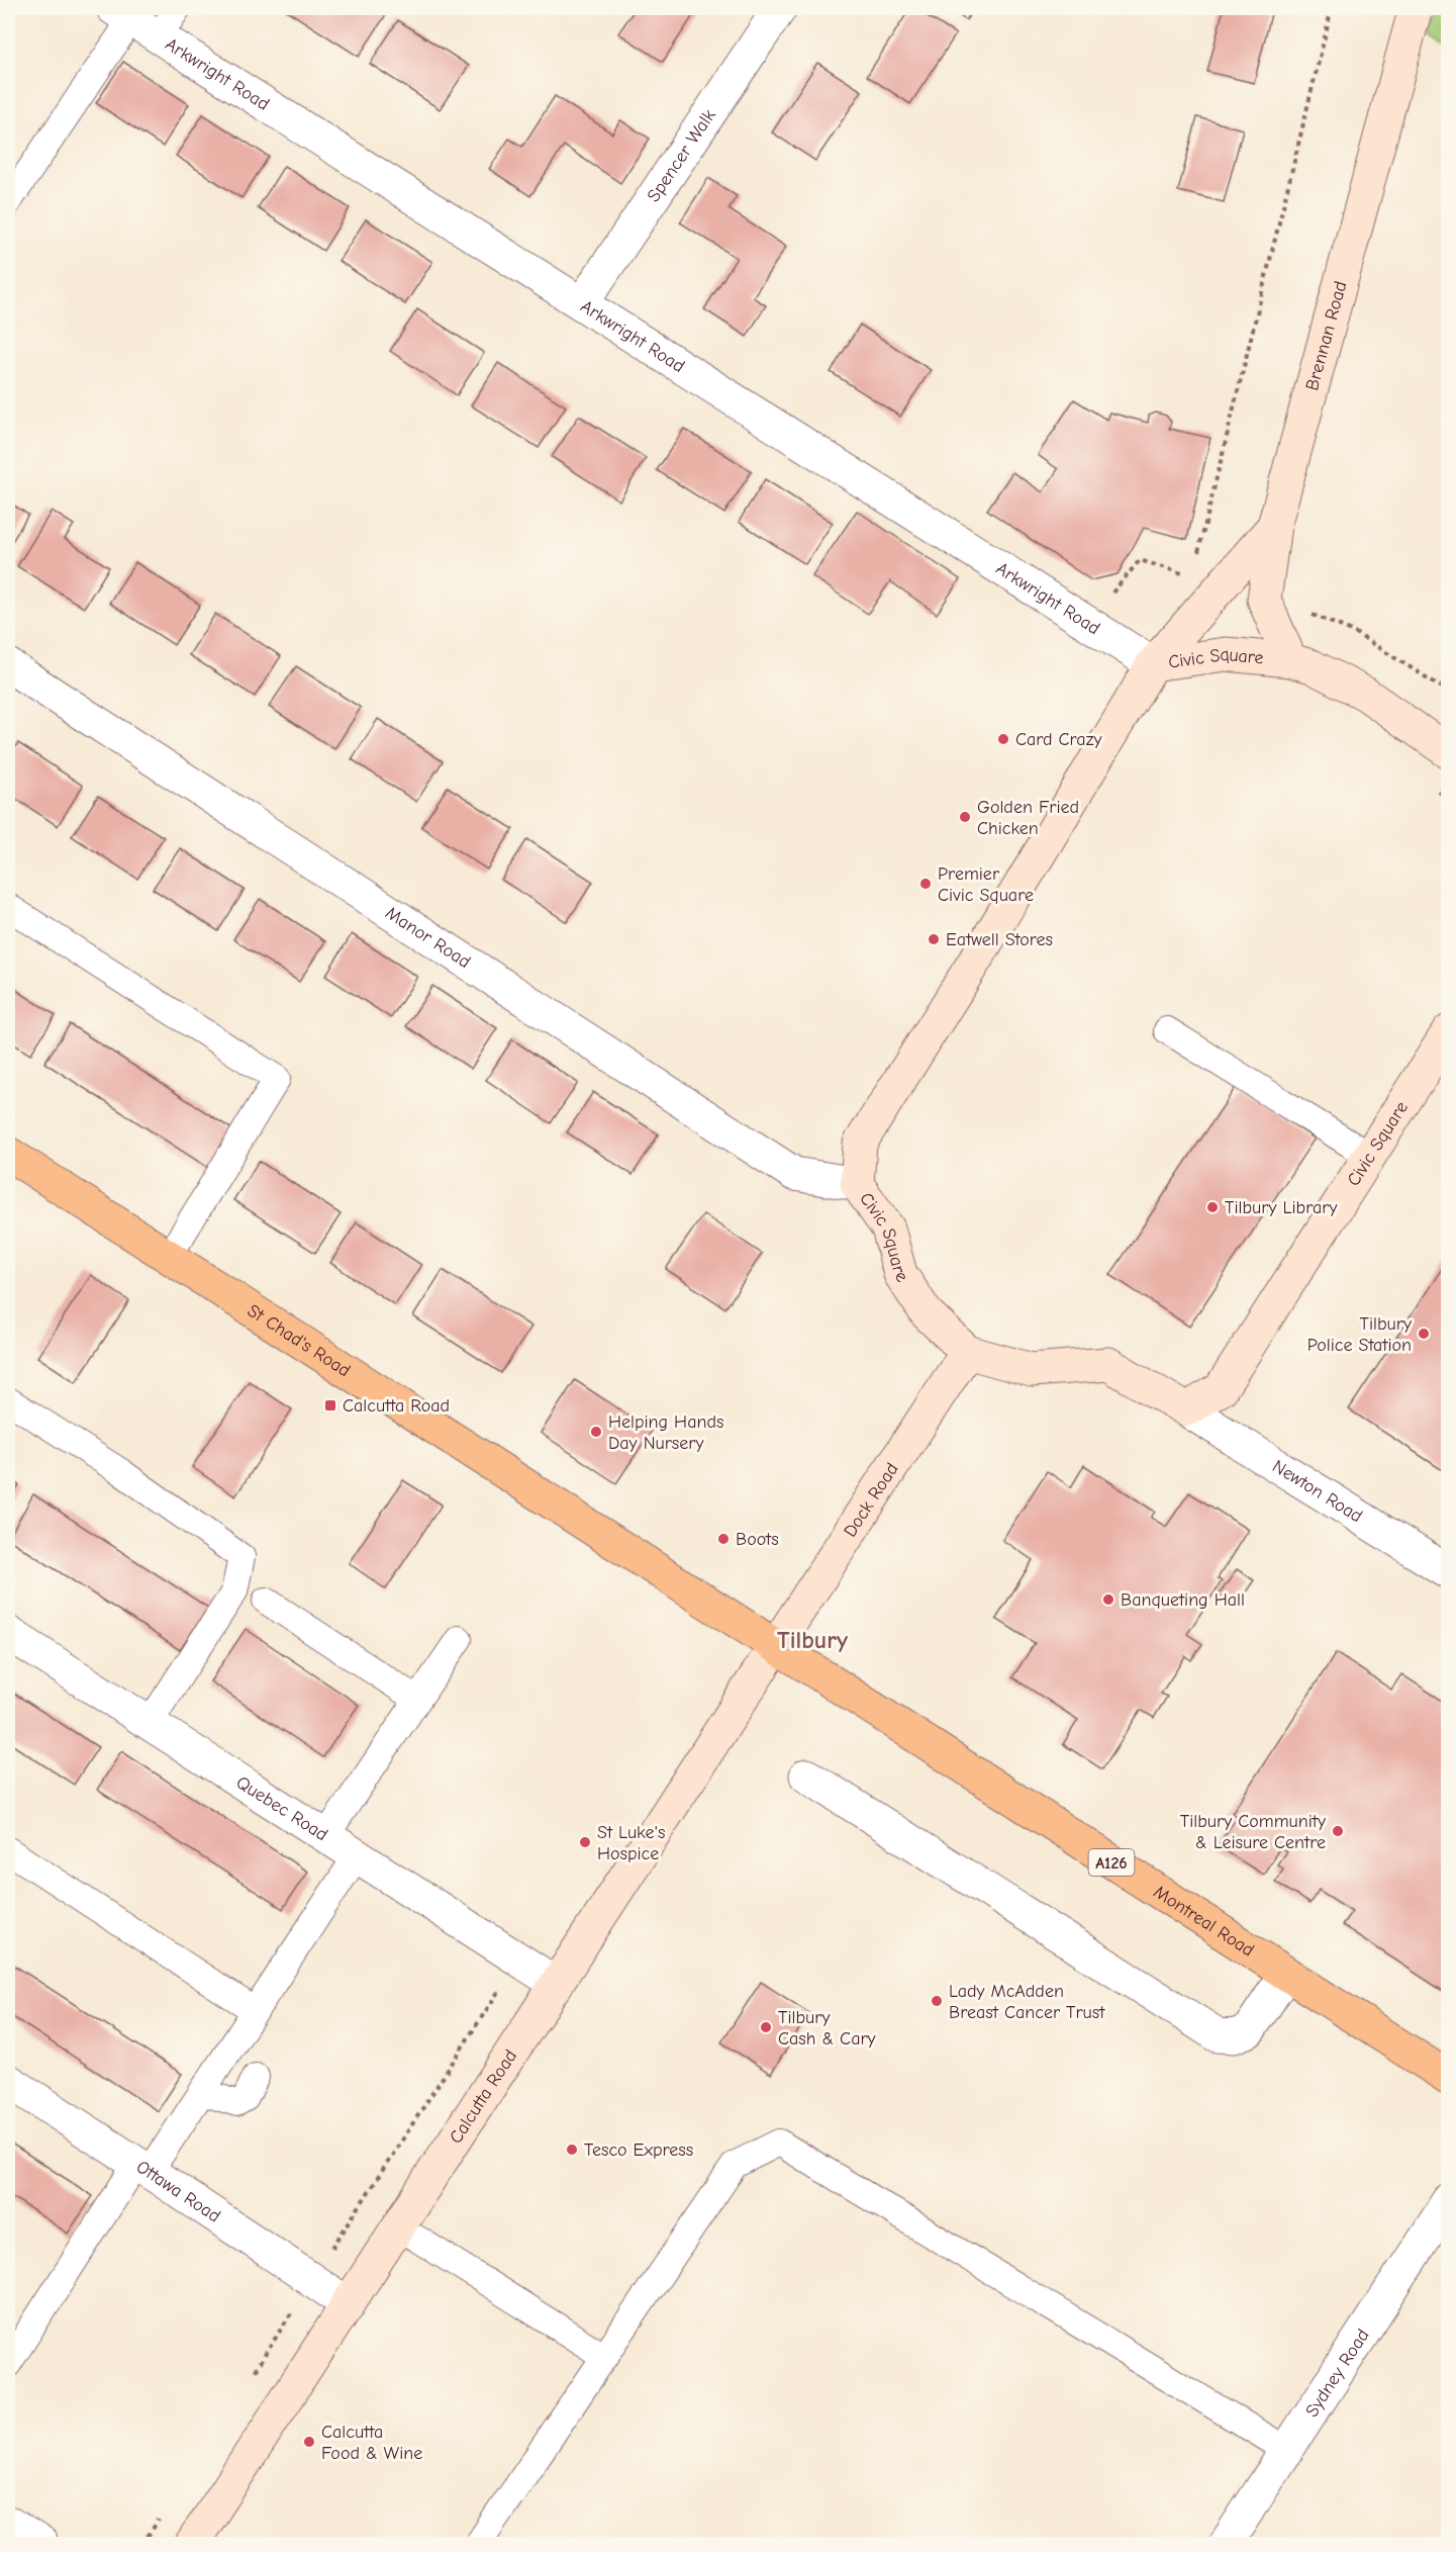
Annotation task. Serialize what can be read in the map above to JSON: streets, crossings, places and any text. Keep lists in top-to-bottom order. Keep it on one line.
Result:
{"streets":{"main road":["St Chad's Road","A126","Montreal Road"],"street":["Arkwright Road","Spencer Walk","Brennan Road","Civic Square","Manor Road","Newton Road","Dock Road","Quebec Road","Calcutta Road","Ottawa Road","Sydney Road"]},"crossings":[["Arkwright Road","Spencer Walk"],["Arkwright Road","Civic Square"],["Brennan Road","Civic Square"],["Civic Square","Manor Road"],["Civic Square","Newton Road"],["Civic Square","Dock Road"],["St Chad's Road","Dock Road"],["St Chad's Road","Montreal Road"],["St Chad's Road","Calcutta Road"],["Dock Road","Montreal Road"],["Dock Road","Calcutta Road"],["Quebec Road","Calcutta Road"],["Montreal Road","Calcutta Road"],["Calcutta Road","Ottawa Road"]],"districts":["Tilbury"],"places":{"other":["Card Crazy","Golden Fried Chicken","Premier Civic Square","Eatwell Stores","Tilbury Library","Tilbury Police Station","Helping Hands Day Nursery","Boots","Banqueting Hall","Tilbury Community & Leisure Centre","St Luke's Hospice","Lady McAdden Breast Cancer Trust","Tilbury Cash & Cary","Tesco Express","Calcutta Food & Wine"],"transit":["Calcutta Road"]}}
